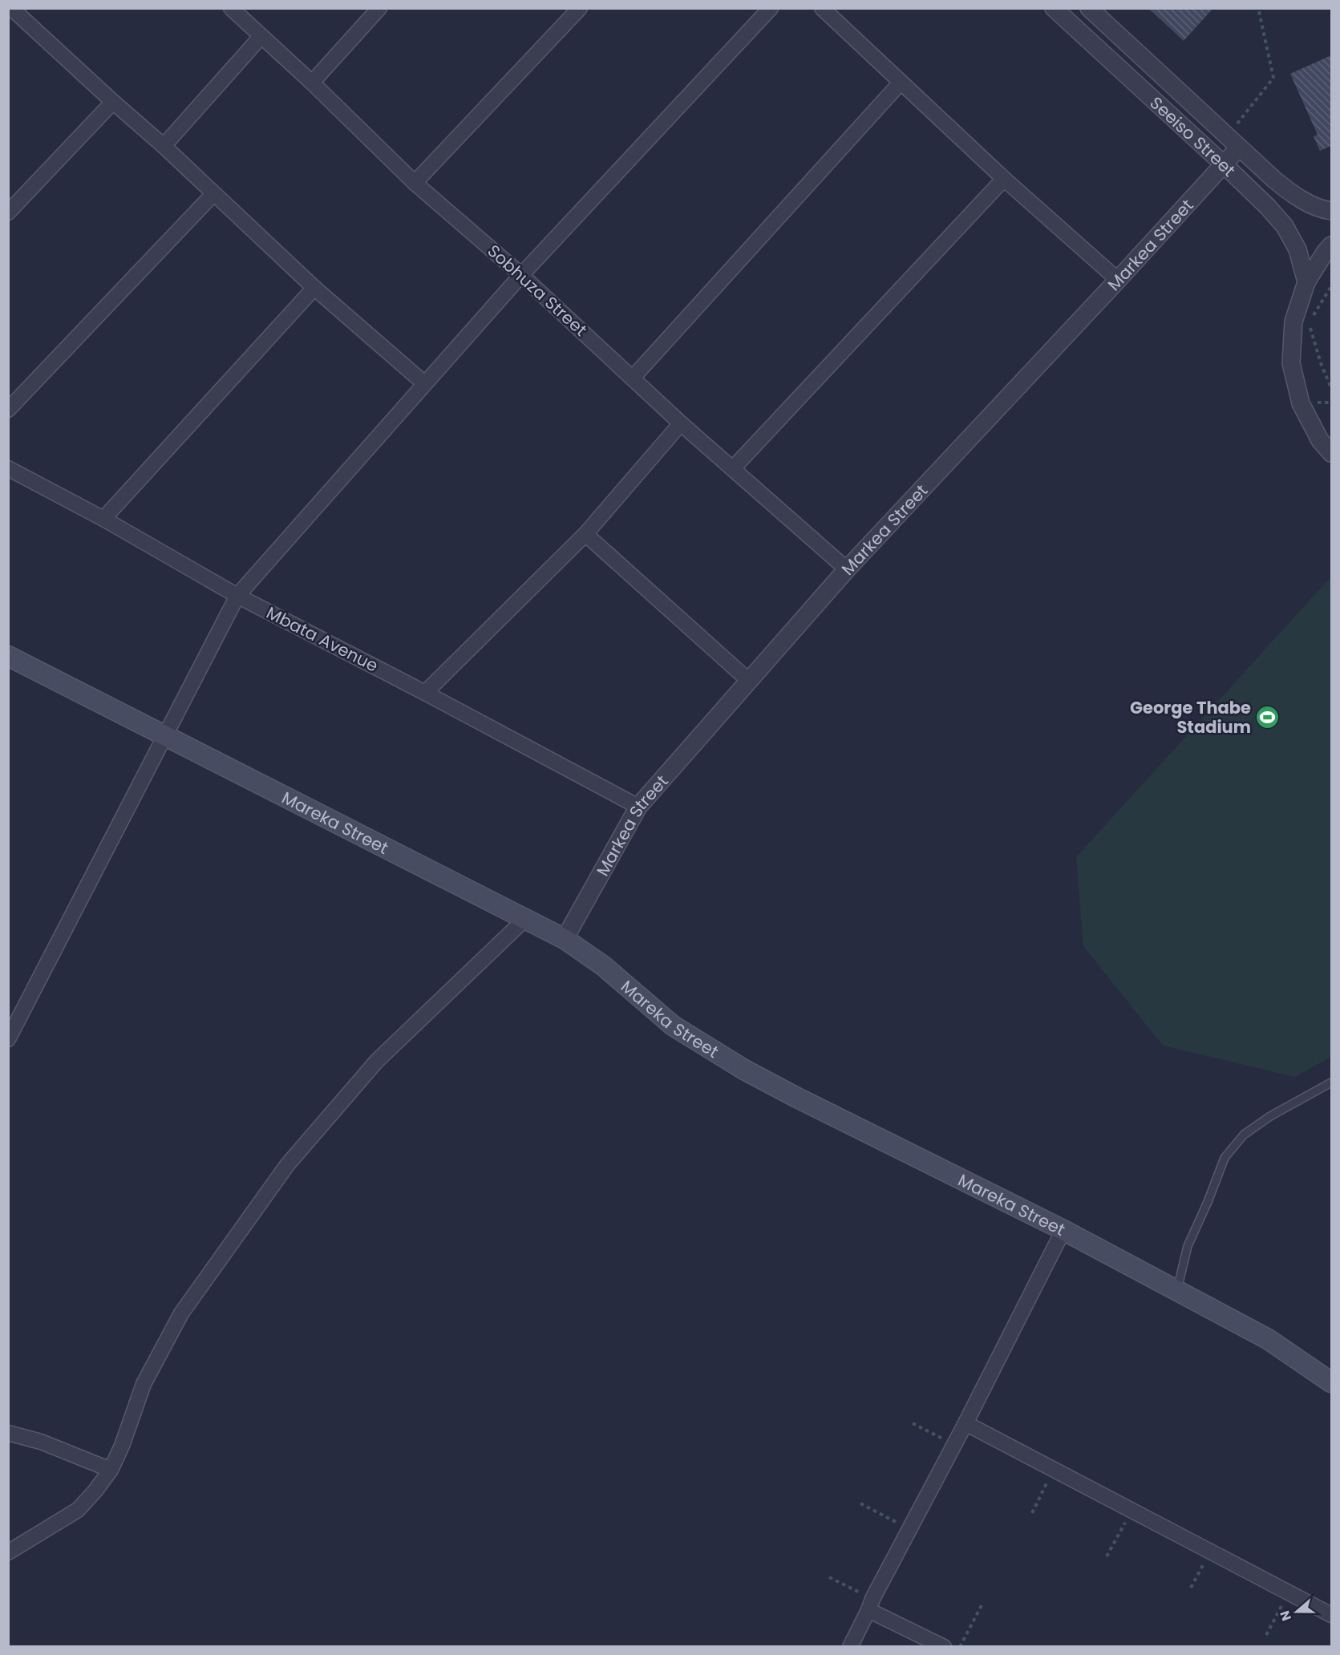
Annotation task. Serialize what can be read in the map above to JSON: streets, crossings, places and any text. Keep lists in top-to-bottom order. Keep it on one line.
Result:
{"streets":{"main road":["Mareka Street"],"street":["Seeiso Street","Markea Street","Sobhuza Street","Mbata Avenue"]},"crossings":[["Seeiso Street","Markea Street"],["Markea Street","Sobhuza Street"],["Markea Street","Mbata Avenue"],["Markea Street","Mareka Street"]],"places":{"sports":["George Thabe Stadium"]},"north":"left"}
